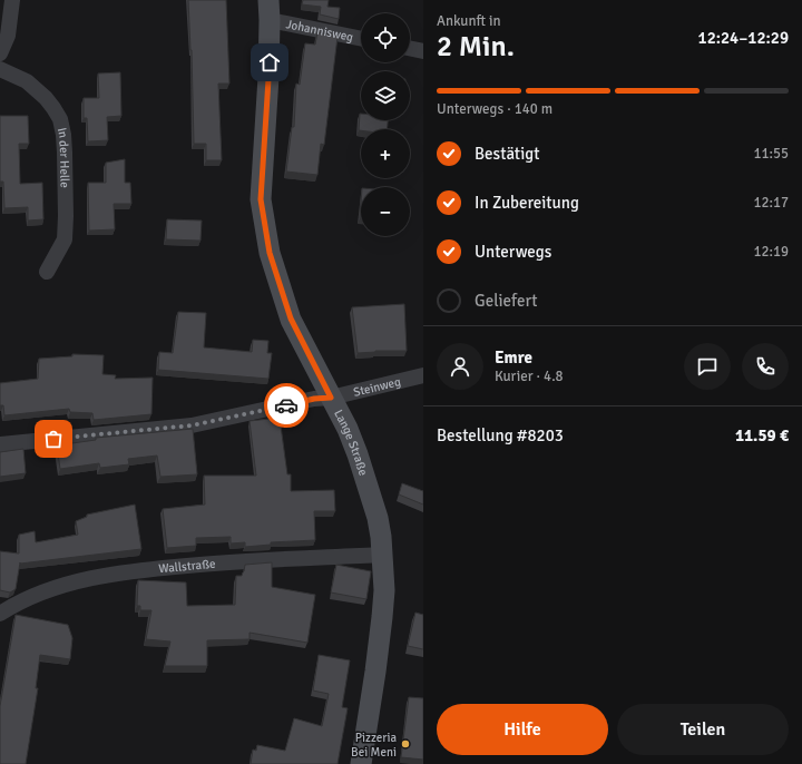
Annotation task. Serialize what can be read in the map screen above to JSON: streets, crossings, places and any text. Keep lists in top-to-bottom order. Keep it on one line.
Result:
{"streets":{"main road":["Lange Straße"],"street":["Johannisweg","In der Helle","Steinweg","Wallstraße"]},"crossings":[["Johannisweg","Lange Straße"],["Steinweg","Lange Straße"],["Lange Straße","Wallstraße"]],"places":["Pizzeria Bei Meni"],"page":{"heading":["2 Min.","Ankunft in","12:24–12:29"],"panel":["Emre","Kurier · 4.8","Bestellung #8203","11.59 €"],"map_buttons":["+","−"],"bar":"Unterwegs · 140 m","list":[["Bestätigt","11:55"],["In Zubereitung","12:17"],["Unterwegs","12:19"],"Geliefert"],"buttons":["Hilfe","Teilen"]}}
